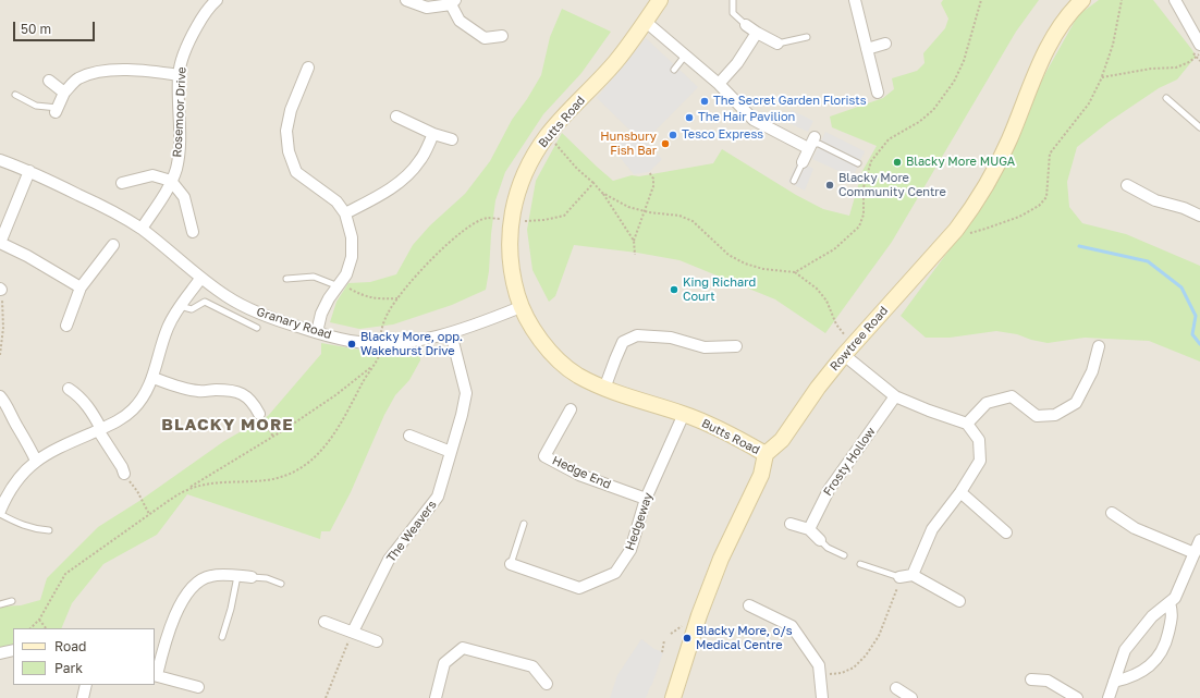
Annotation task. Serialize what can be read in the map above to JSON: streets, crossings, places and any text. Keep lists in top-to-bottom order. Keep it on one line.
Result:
{"streets":{"street":["Rosemoor Drive","Butts Road","Granary Road","Rowtree Road","Frosty Hollow","Hedge End","Hedgeway","The Weavers"]},"crossings":[["Rosemoor Drive","Granary Road"],["Butts Road","Granary Road"],["Butts Road","Rowtree Road"],["Butts Road","Hedgeway"],["Granary Road","The Weavers"],["Hedge End","Hedgeway"]],"districts":["BLACKY MORE"],"places":["The Secret Garden Florists","The Hair Pavilion","Tesco Express","Hunsbury Fish Bar","Blacky More MUGA","Blacky More Community Centre","King Richard Court","Blacky More, opp. Wakehurst Drive","Blacky More, o/s Medical Centre"],"legend":["Road","Park"],"scale_bar":"50 m"}
